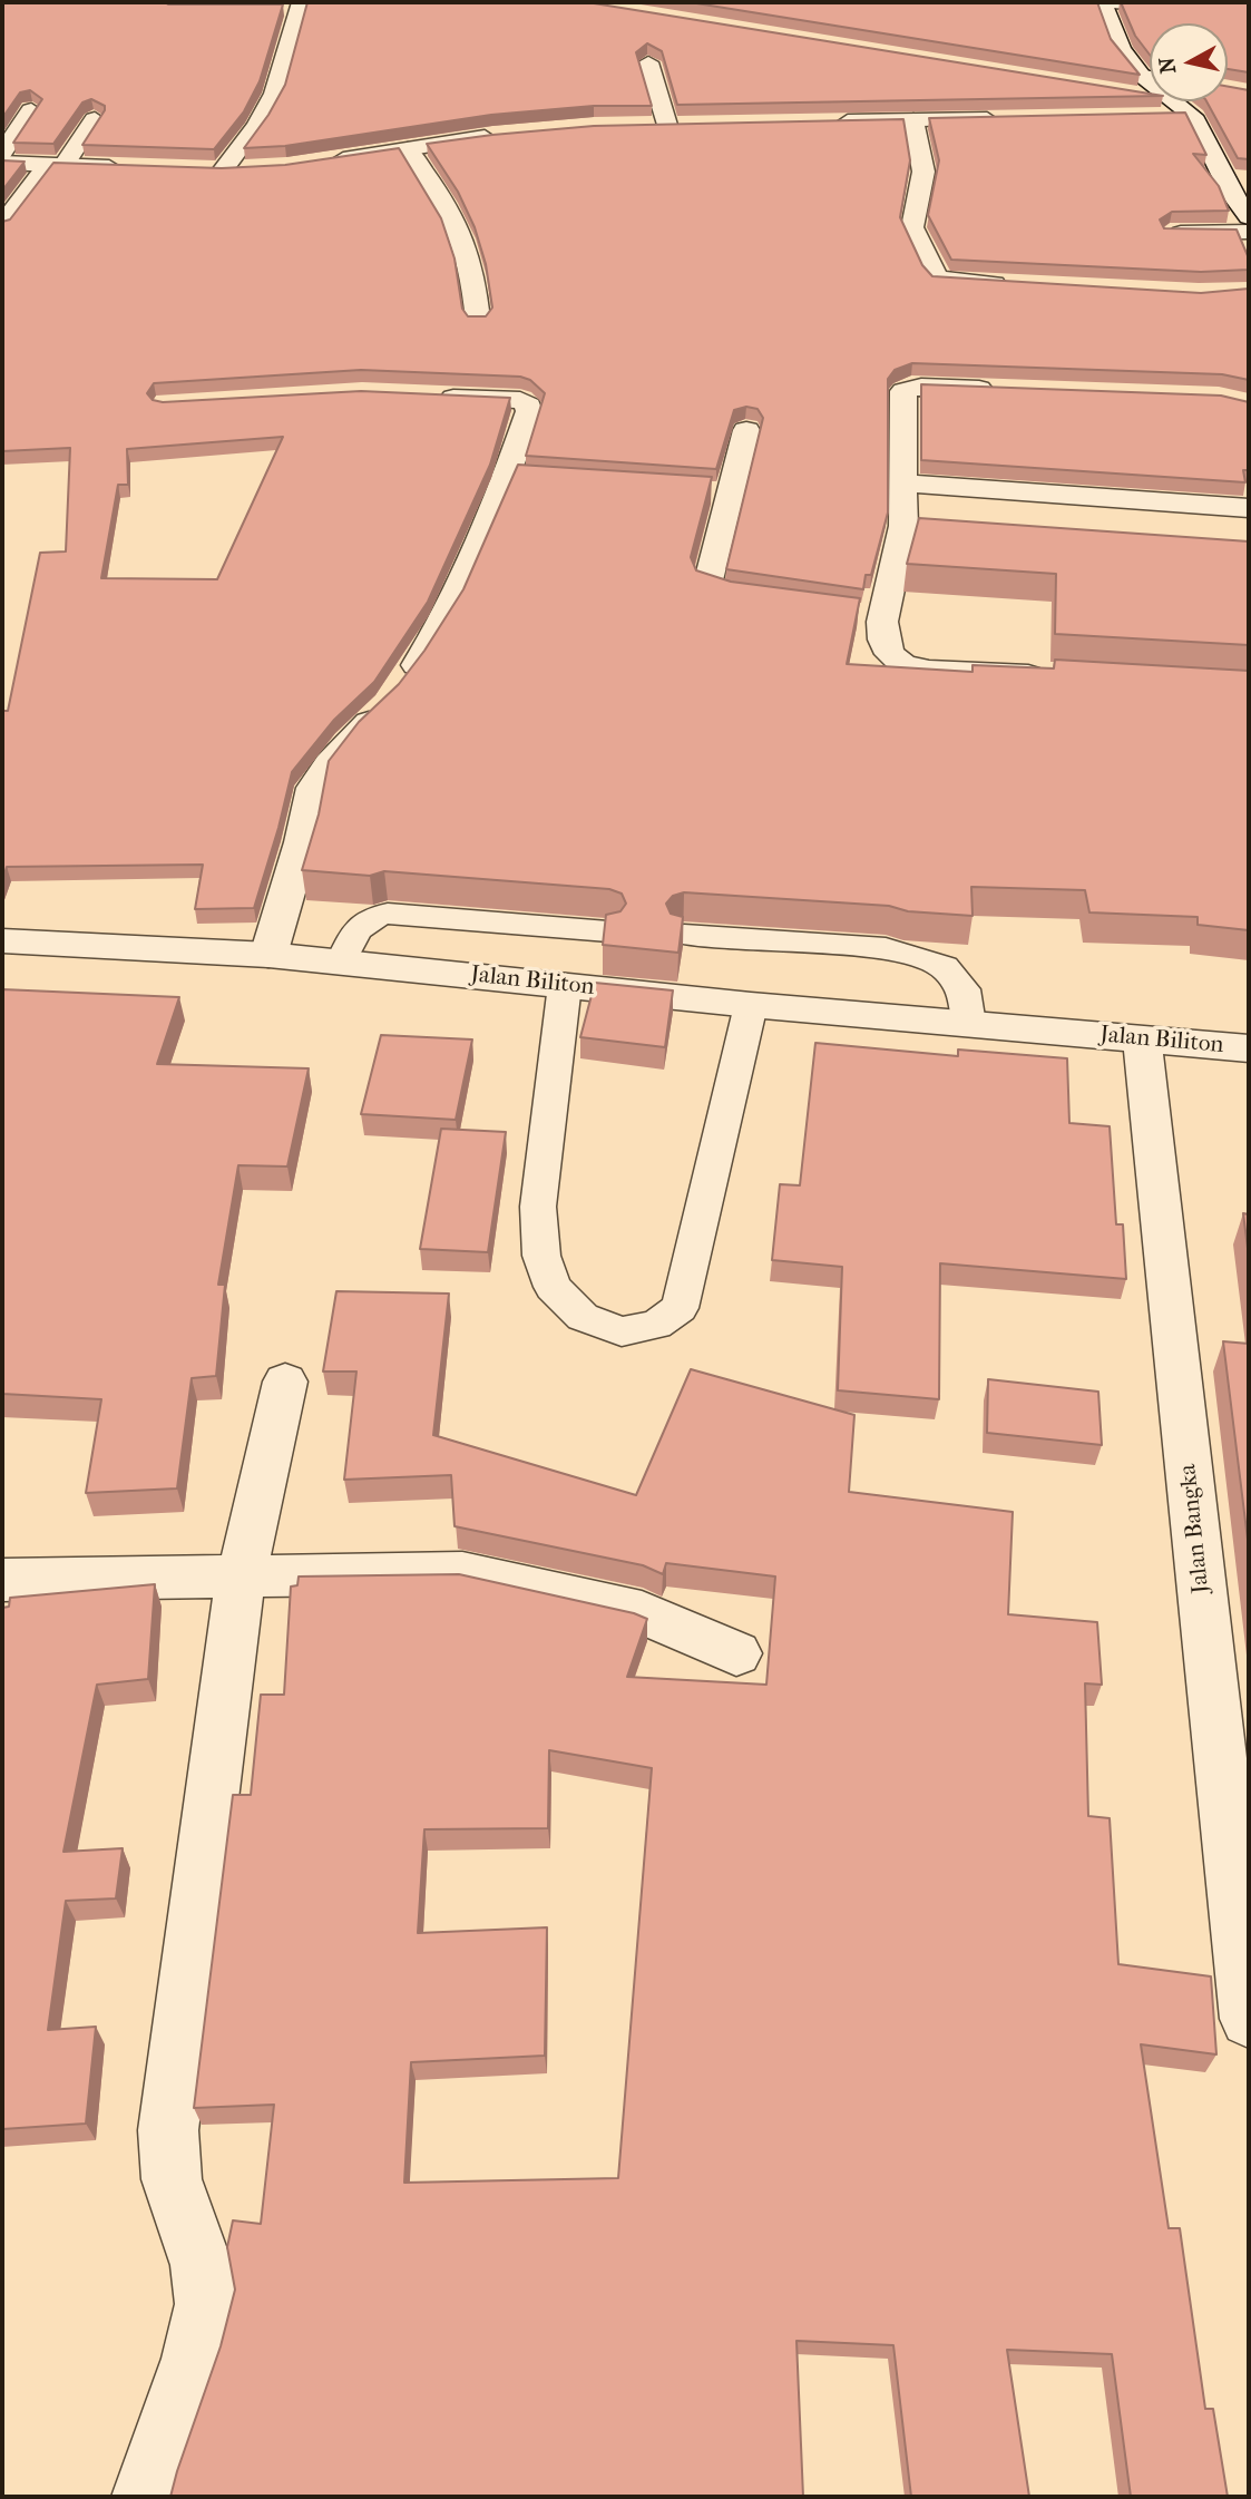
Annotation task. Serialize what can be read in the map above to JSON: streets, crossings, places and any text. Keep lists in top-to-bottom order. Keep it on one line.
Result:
{"streets":{"street":["Jalan Biliton","Jalan Bangka"]},"crossings":[["Jalan Biliton","Jalan Bangka"]],"north":"left"}
